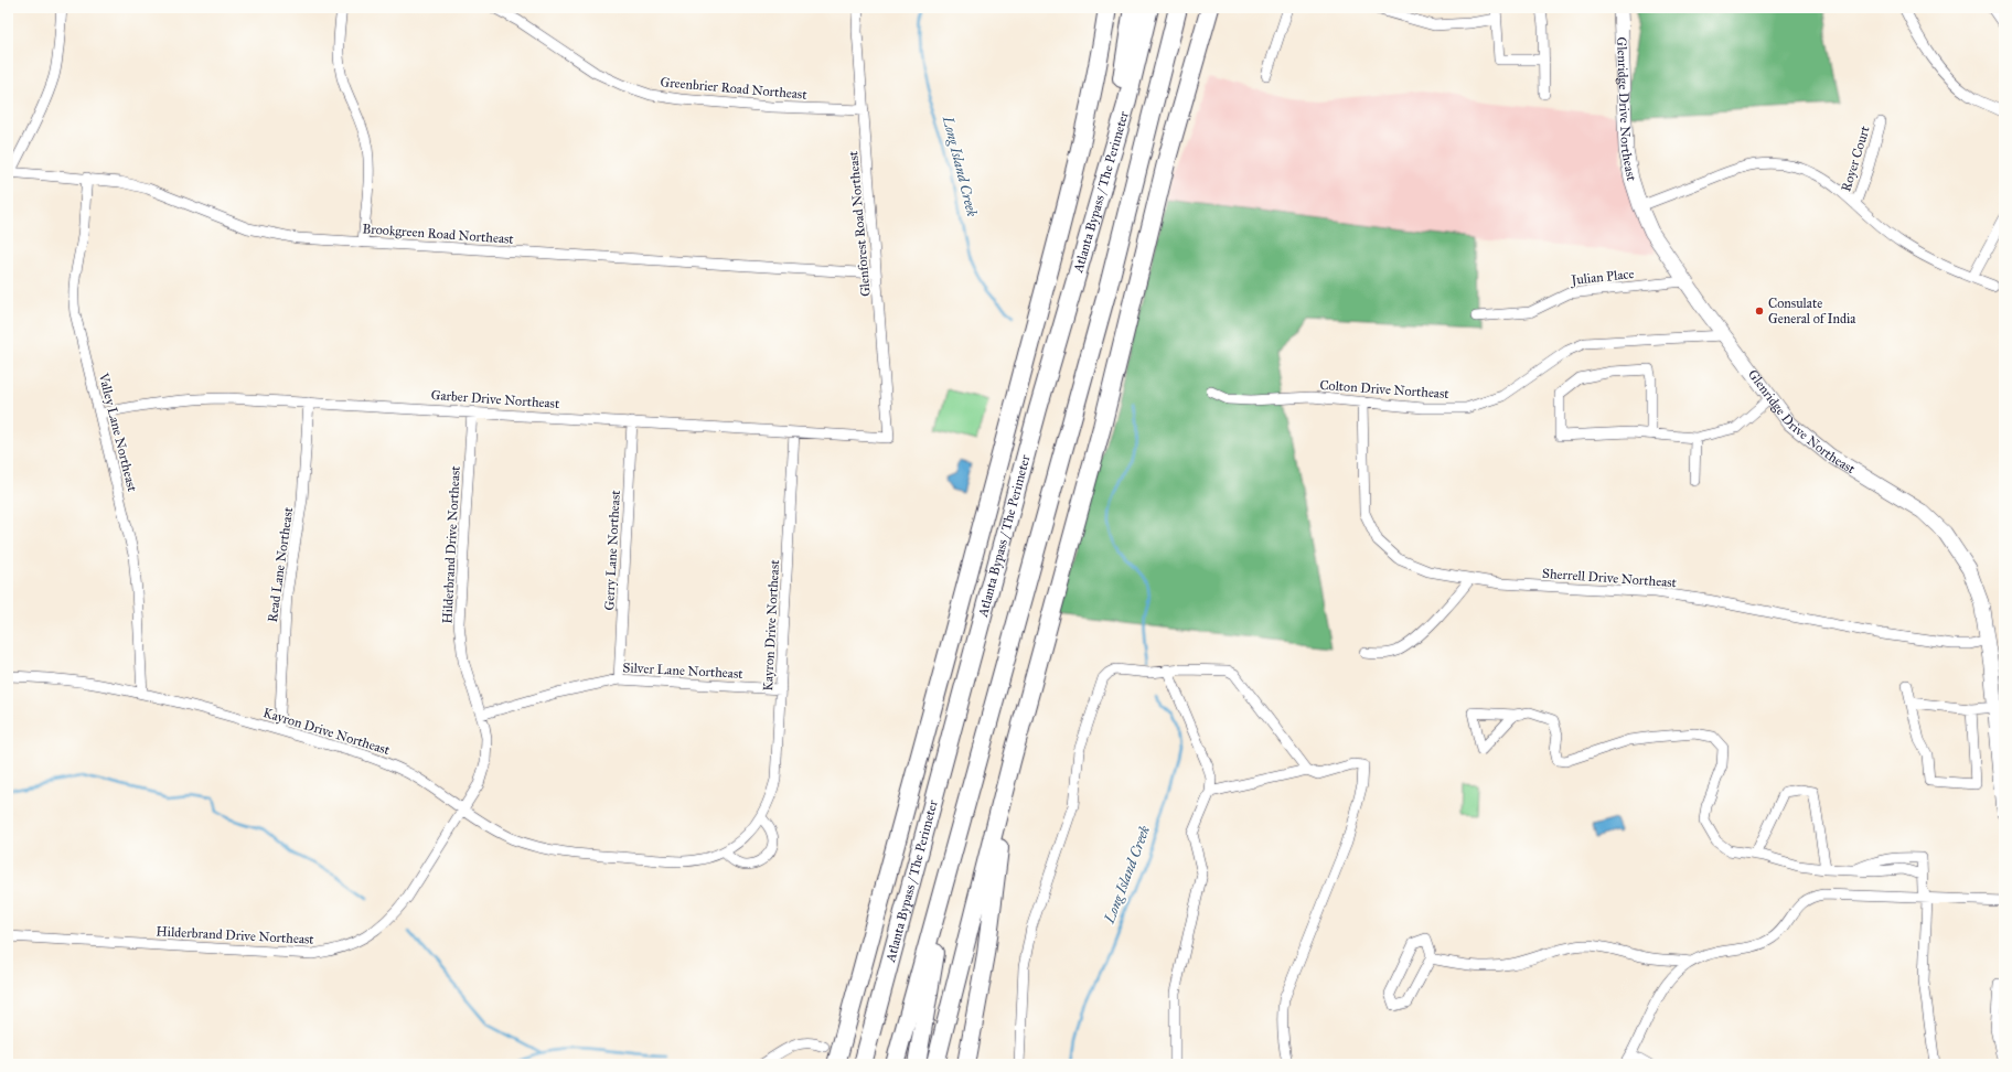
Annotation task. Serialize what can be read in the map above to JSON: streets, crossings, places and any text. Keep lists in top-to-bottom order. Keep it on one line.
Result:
{"streets":{"highway":["Atlanta Bypass / The Perimeter"],"main road":["Glenridge Drive Northeast"],"street":["Greenbrier Road Northeast","Royer Court","Glenforest Road Northeast","Brookgreen Road Northeast","Julian Place","Colton Drive Northeast","Garber Drive Northeast","Valley Lane Northeast","Hilderbrand Drive Northeast","Gerry Lane Northeast","Read Lane Northeast","Sherrell Drive Northeast","Kayron Drive Northeast","Silver Lane Northeast"]},"crossings":[["Greenbrier Road Northeast","Glenforest Road Northeast"],["Glenridge Drive Northeast","Julian Place"],["Glenridge Drive Northeast","Colton Drive Northeast"],["Glenridge Drive Northeast","Sherrell Drive Northeast"],["Glenforest Road Northeast","Brookgreen Road Northeast"],["Glenforest Road Northeast","Garber Drive Northeast"],["Brookgreen Road Northeast","Valley Lane Northeast"],["Colton Drive Northeast","Sherrell Drive Northeast"],["Garber Drive Northeast","Valley Lane Northeast"],["Garber Drive Northeast","Hilderbrand Drive Northeast"],["Garber Drive Northeast","Gerry Lane Northeast"],["Garber Drive Northeast","Read Lane Northeast"],["Garber Drive Northeast","Kayron Drive Northeast"],["Valley Lane Northeast","Kayron Drive Northeast"],["Hilderbrand Drive Northeast","Kayron Drive Northeast"],["Hilderbrand Drive Northeast","Silver Lane Northeast"],["Gerry Lane Northeast","Silver Lane Northeast"],["Read Lane Northeast","Kayron Drive Northeast"],["Kayron Drive Northeast","Silver Lane Northeast"]],"water":["Long Island Creek"],"places":["Consulate General of India"]}
